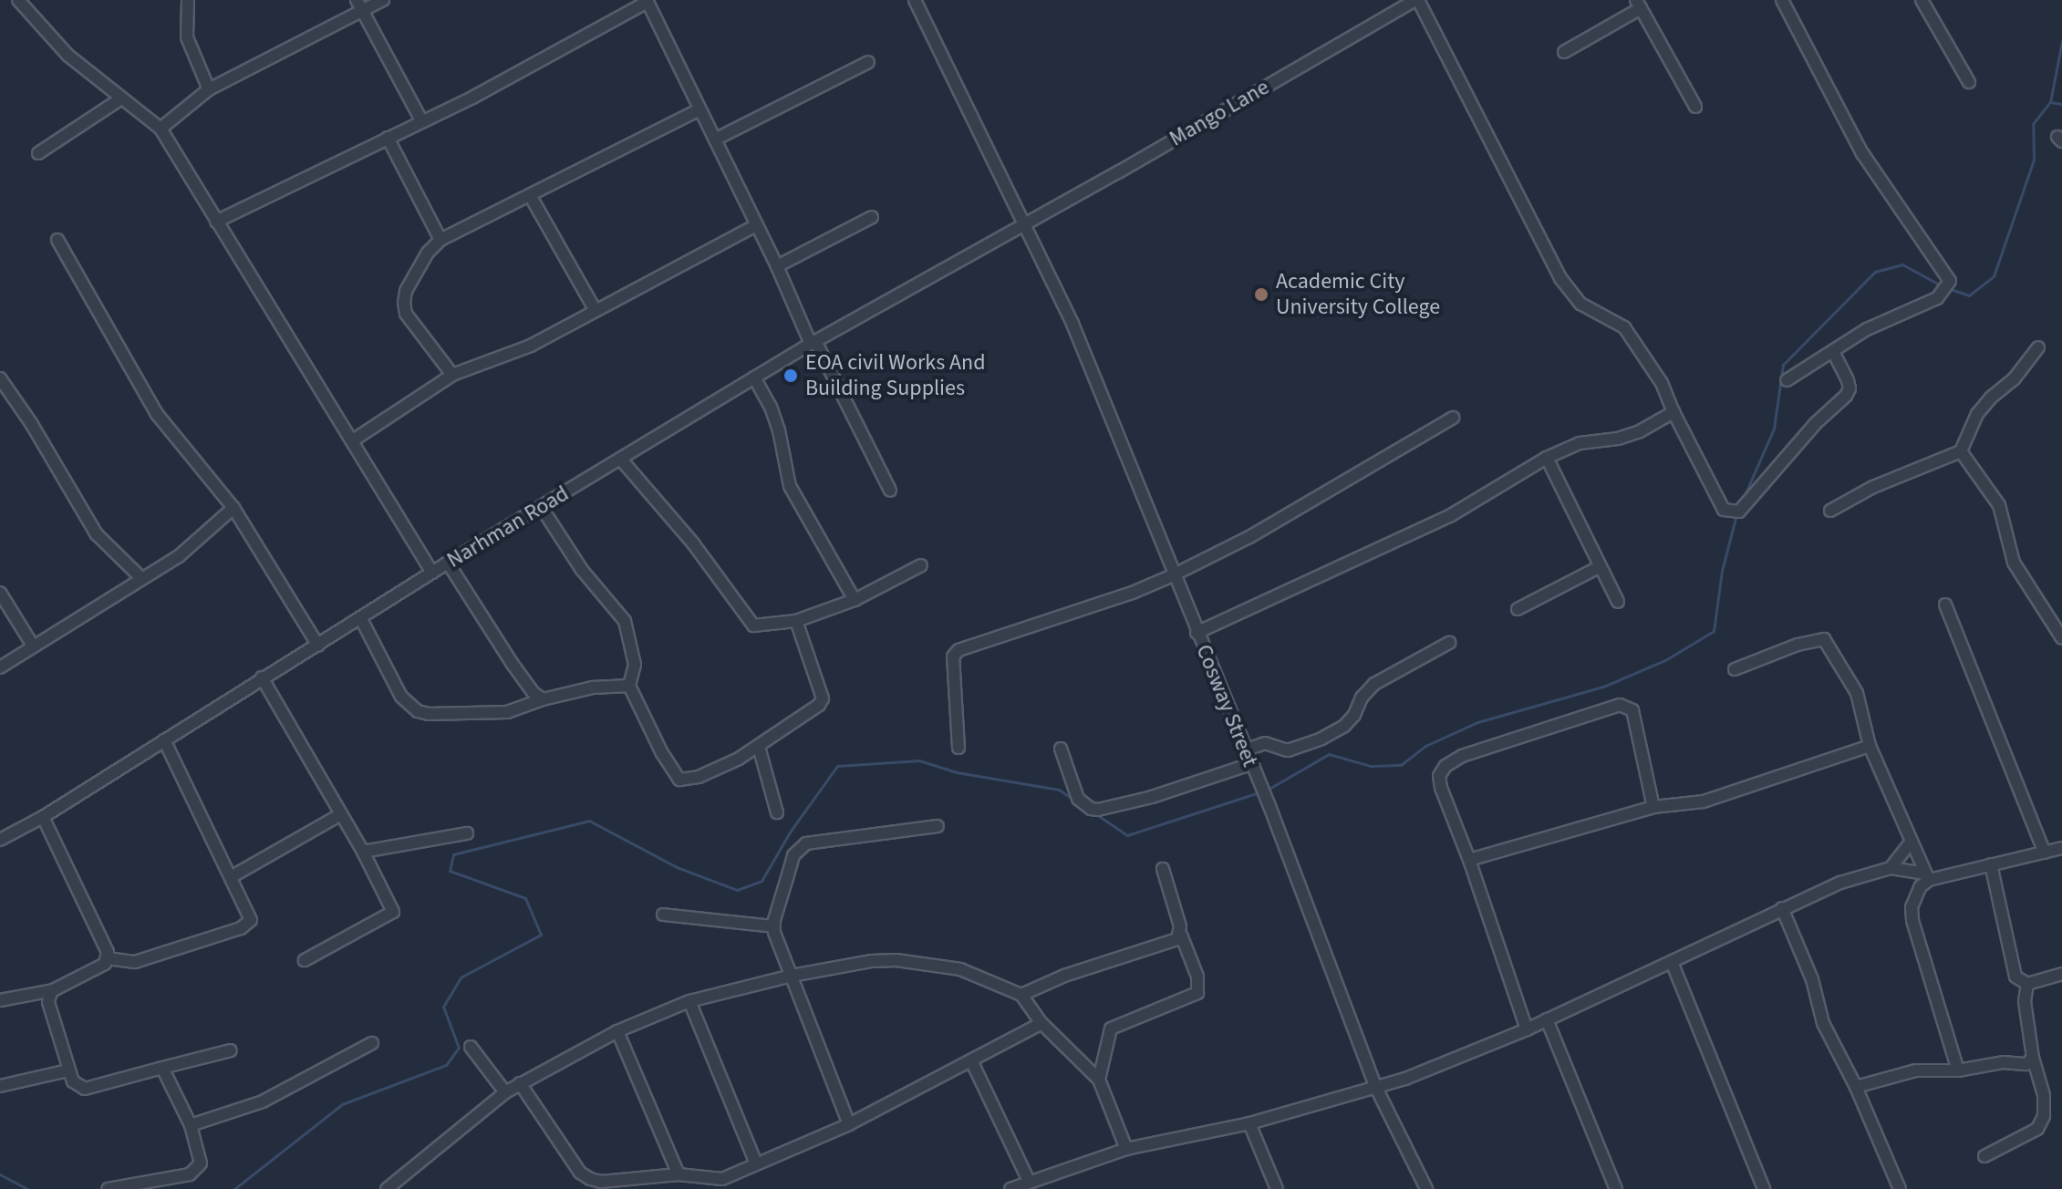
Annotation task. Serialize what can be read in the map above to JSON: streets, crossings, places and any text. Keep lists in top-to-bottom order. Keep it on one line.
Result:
{"streets":{"street":["Mango Lane","Narhman Road","Cosway Street"]},"crossings":[["Mango Lane","Narhman Road"],["Mango Lane","Cosway Street"],["Narhman Road","Cosway Street"]],"places":["Academic City University College","EOA civil Works And Building Supplies"]}
